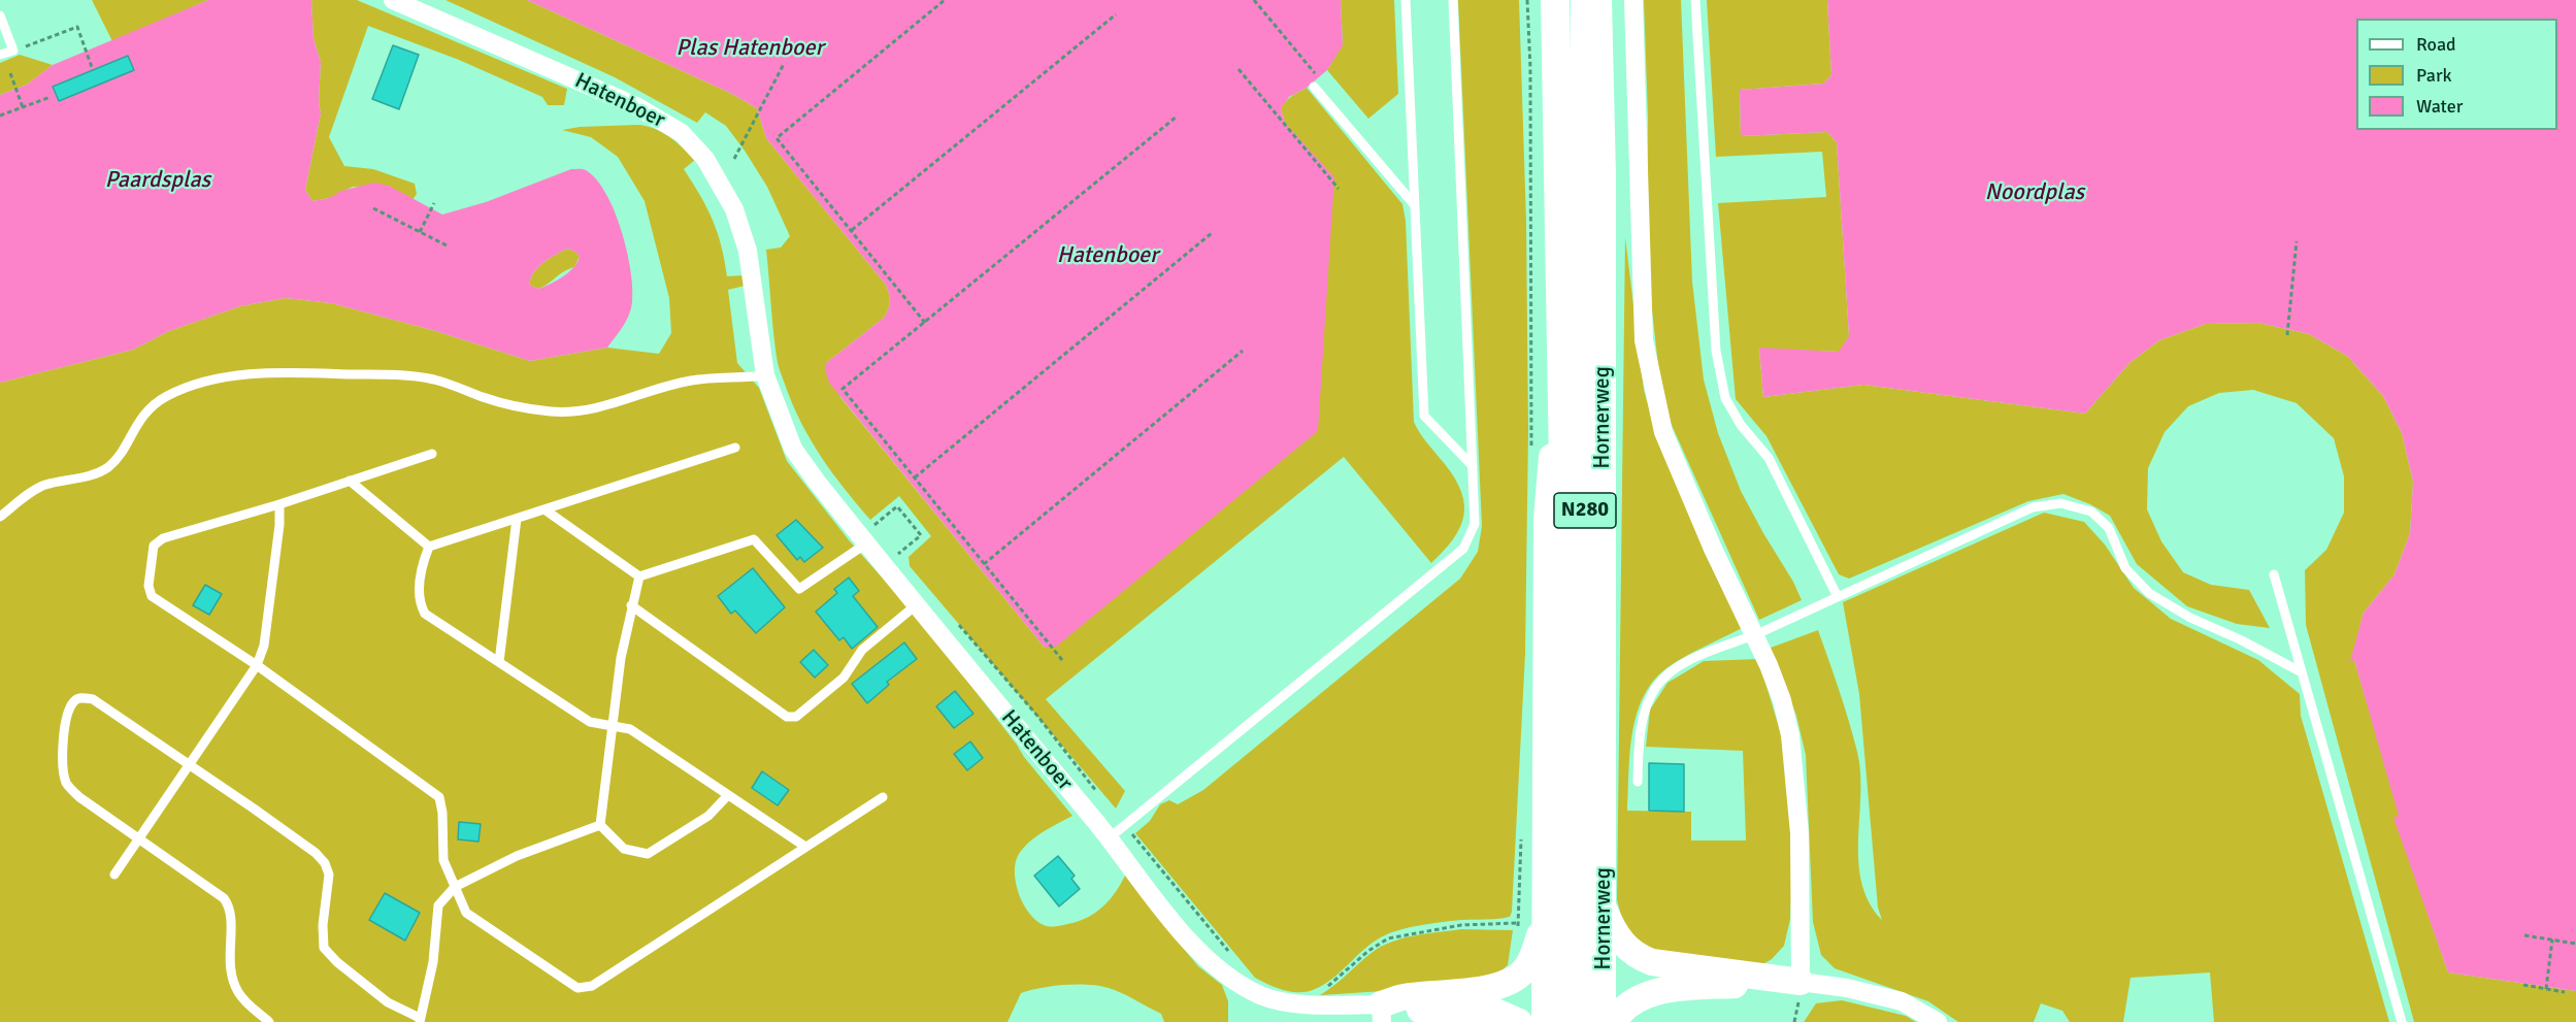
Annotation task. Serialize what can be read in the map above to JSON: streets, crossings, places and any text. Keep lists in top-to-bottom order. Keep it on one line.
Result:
{"streets":{"main road":["Hornerweg","N280"],"street":["Hatenboer"]},"water":["Plas Hatenboer","Paardsplas","Noordplas","Hatenboer"],"legend":["Road","Park","Water"]}
